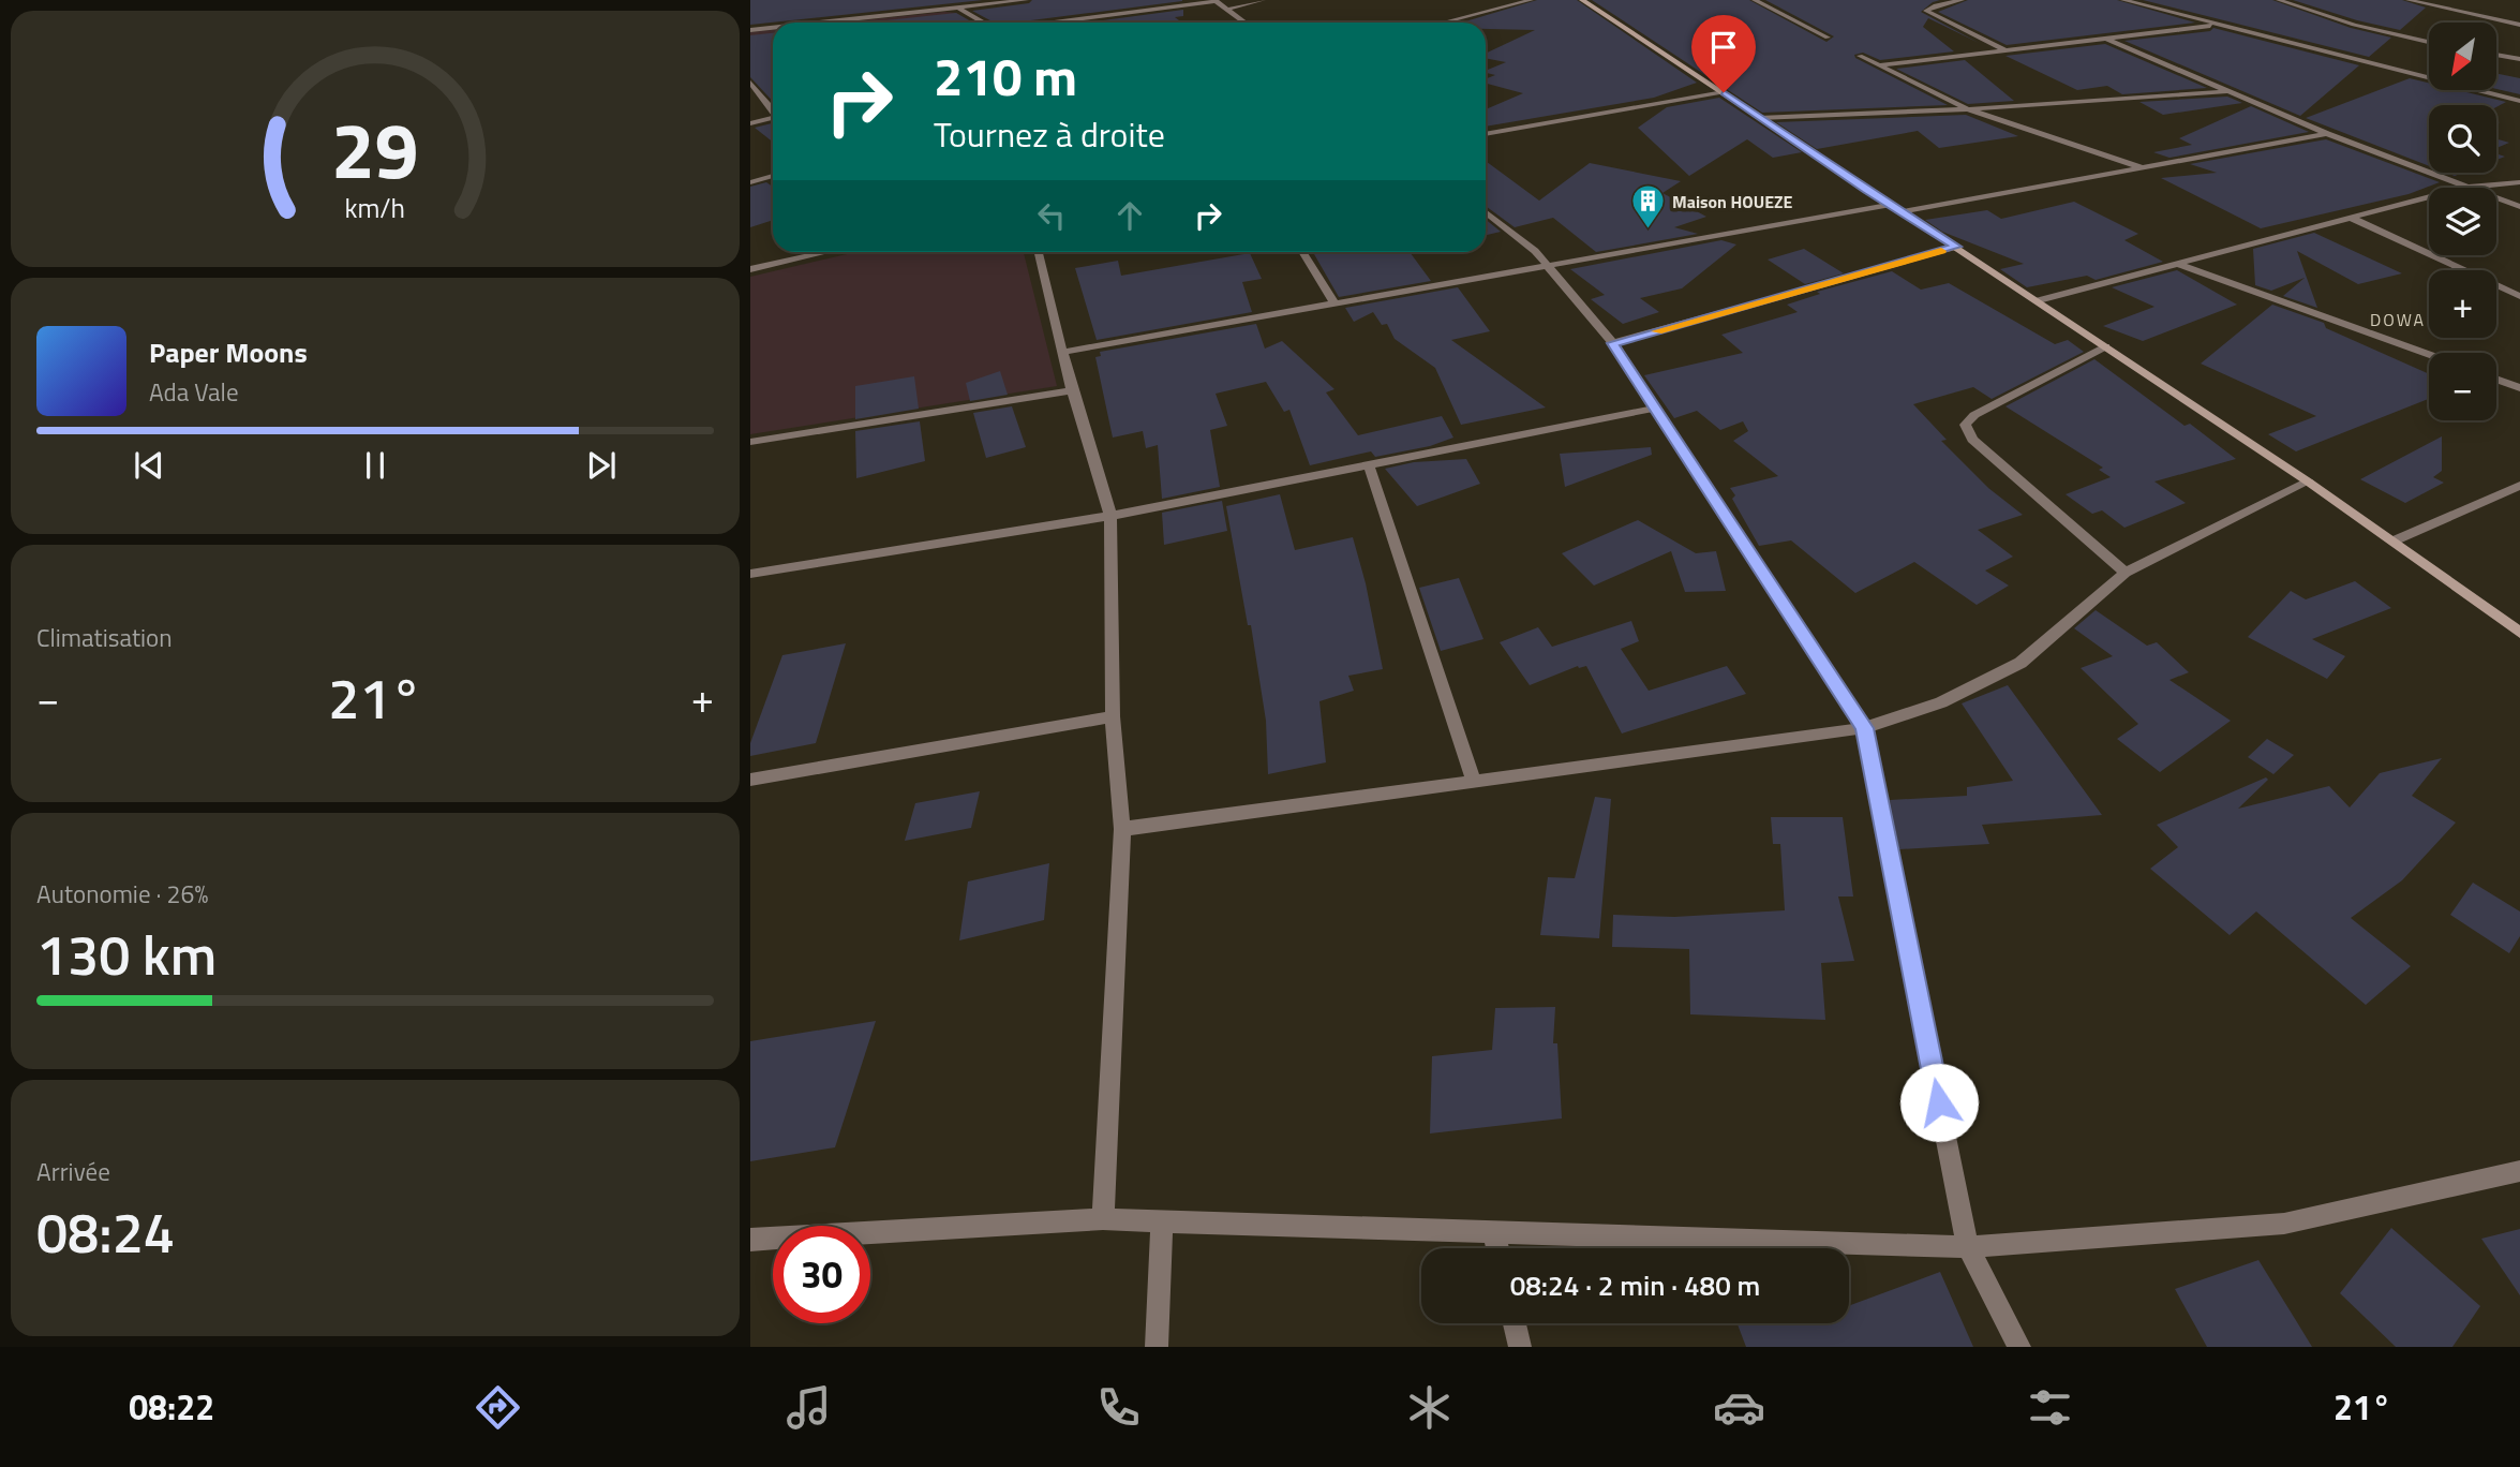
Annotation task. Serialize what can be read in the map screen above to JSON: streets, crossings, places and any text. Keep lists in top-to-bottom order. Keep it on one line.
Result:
{"districts":["DOWA"],"places":{"building":["Maison HOUEZE"]},"north":"bottom left","page":{"map_buttons":["+","−"],"turn":["210 m","Tournez à droite"],"song":["Paper Moons","Ada Vale"],"tile":["Climatisation",["Autonomie · 26%","130 km"],["Arrivée","08:24"]],"heat":["−","21°","+"],"limit":"30","trip":"08:24 · 2 min · 480 m","tabs":["08:22","21°"],"gauge":["29","km/h"]}}
